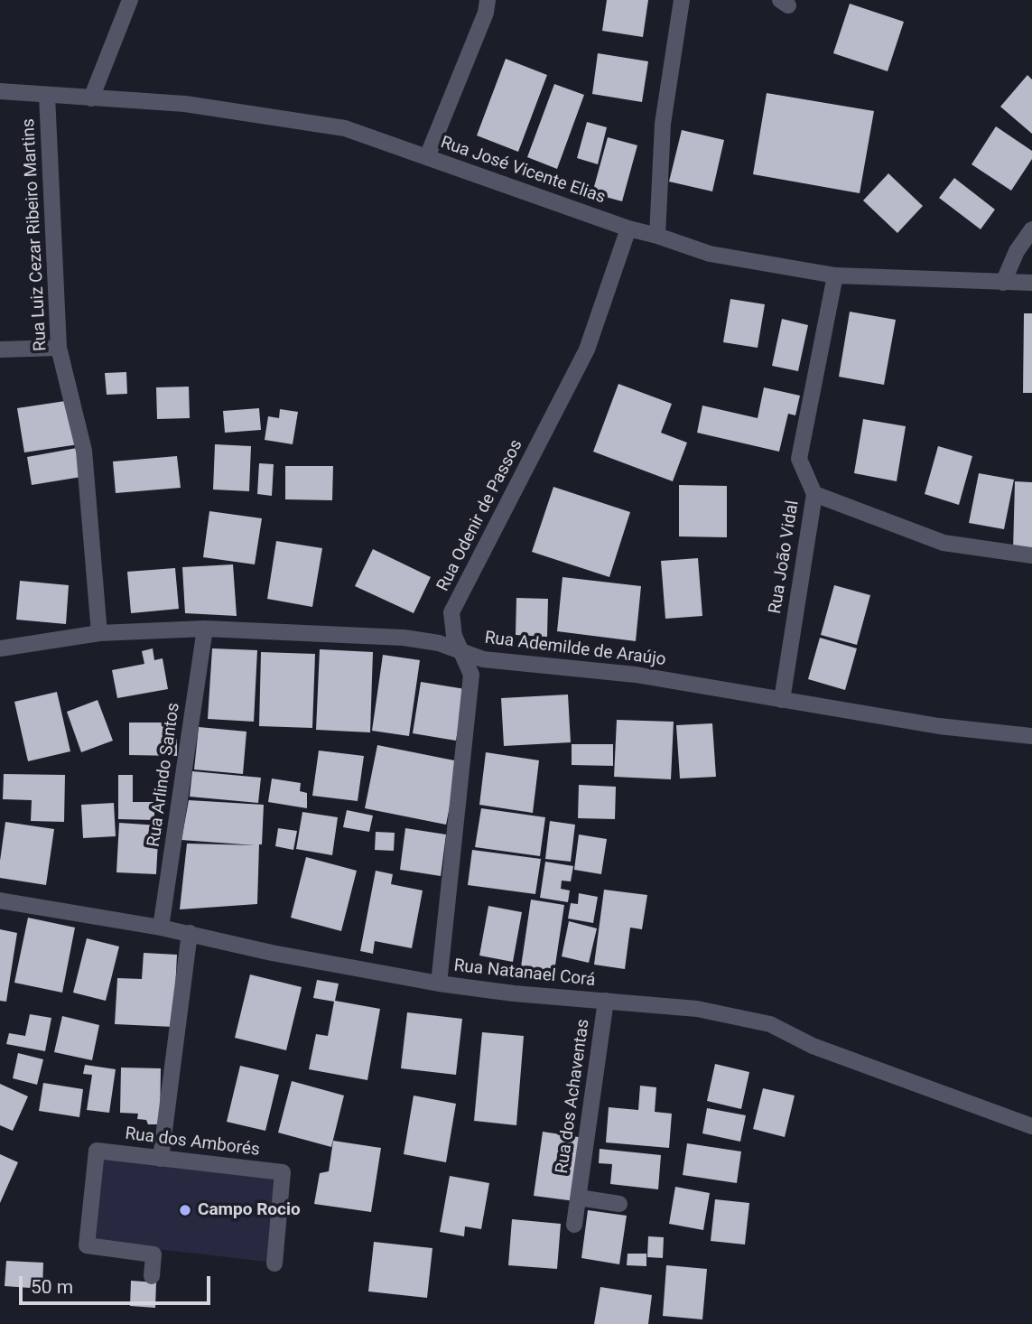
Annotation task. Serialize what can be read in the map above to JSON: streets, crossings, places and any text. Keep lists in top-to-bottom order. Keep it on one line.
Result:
{"streets":{"street":["Rua José Vicente Elias","Rua Luiz Cezar Ribeiro Martins","Rua Odenir de Passos","Rua João Vidal","Rua Ademilde de Araújo","Rua Arlindo Santos","Rua Natanael Corá","Rua dos Achaventas","Rua dos Amborés"]},"crossings":[["Rua José Vicente Elias","Rua Luiz Cezar Ribeiro Martins"],["Rua José Vicente Elias","Rua Odenir de Passos"],["Rua José Vicente Elias","Rua João Vidal"],["Rua Luiz Cezar Ribeiro Martins","Rua Ademilde de Araújo"],["Rua Odenir de Passos","Rua Ademilde de Araújo"],["Rua Odenir de Passos","Rua Natanael Corá"],["Rua João Vidal","Rua Ademilde de Araújo"],["Rua Ademilde de Araújo","Rua Arlindo Santos"],["Rua Arlindo Santos","Rua Natanael Corá"],["Rua Natanael Corá","Rua dos Achaventas"]],"places":["Campo Rocio"],"scale_bar":"50 m"}
